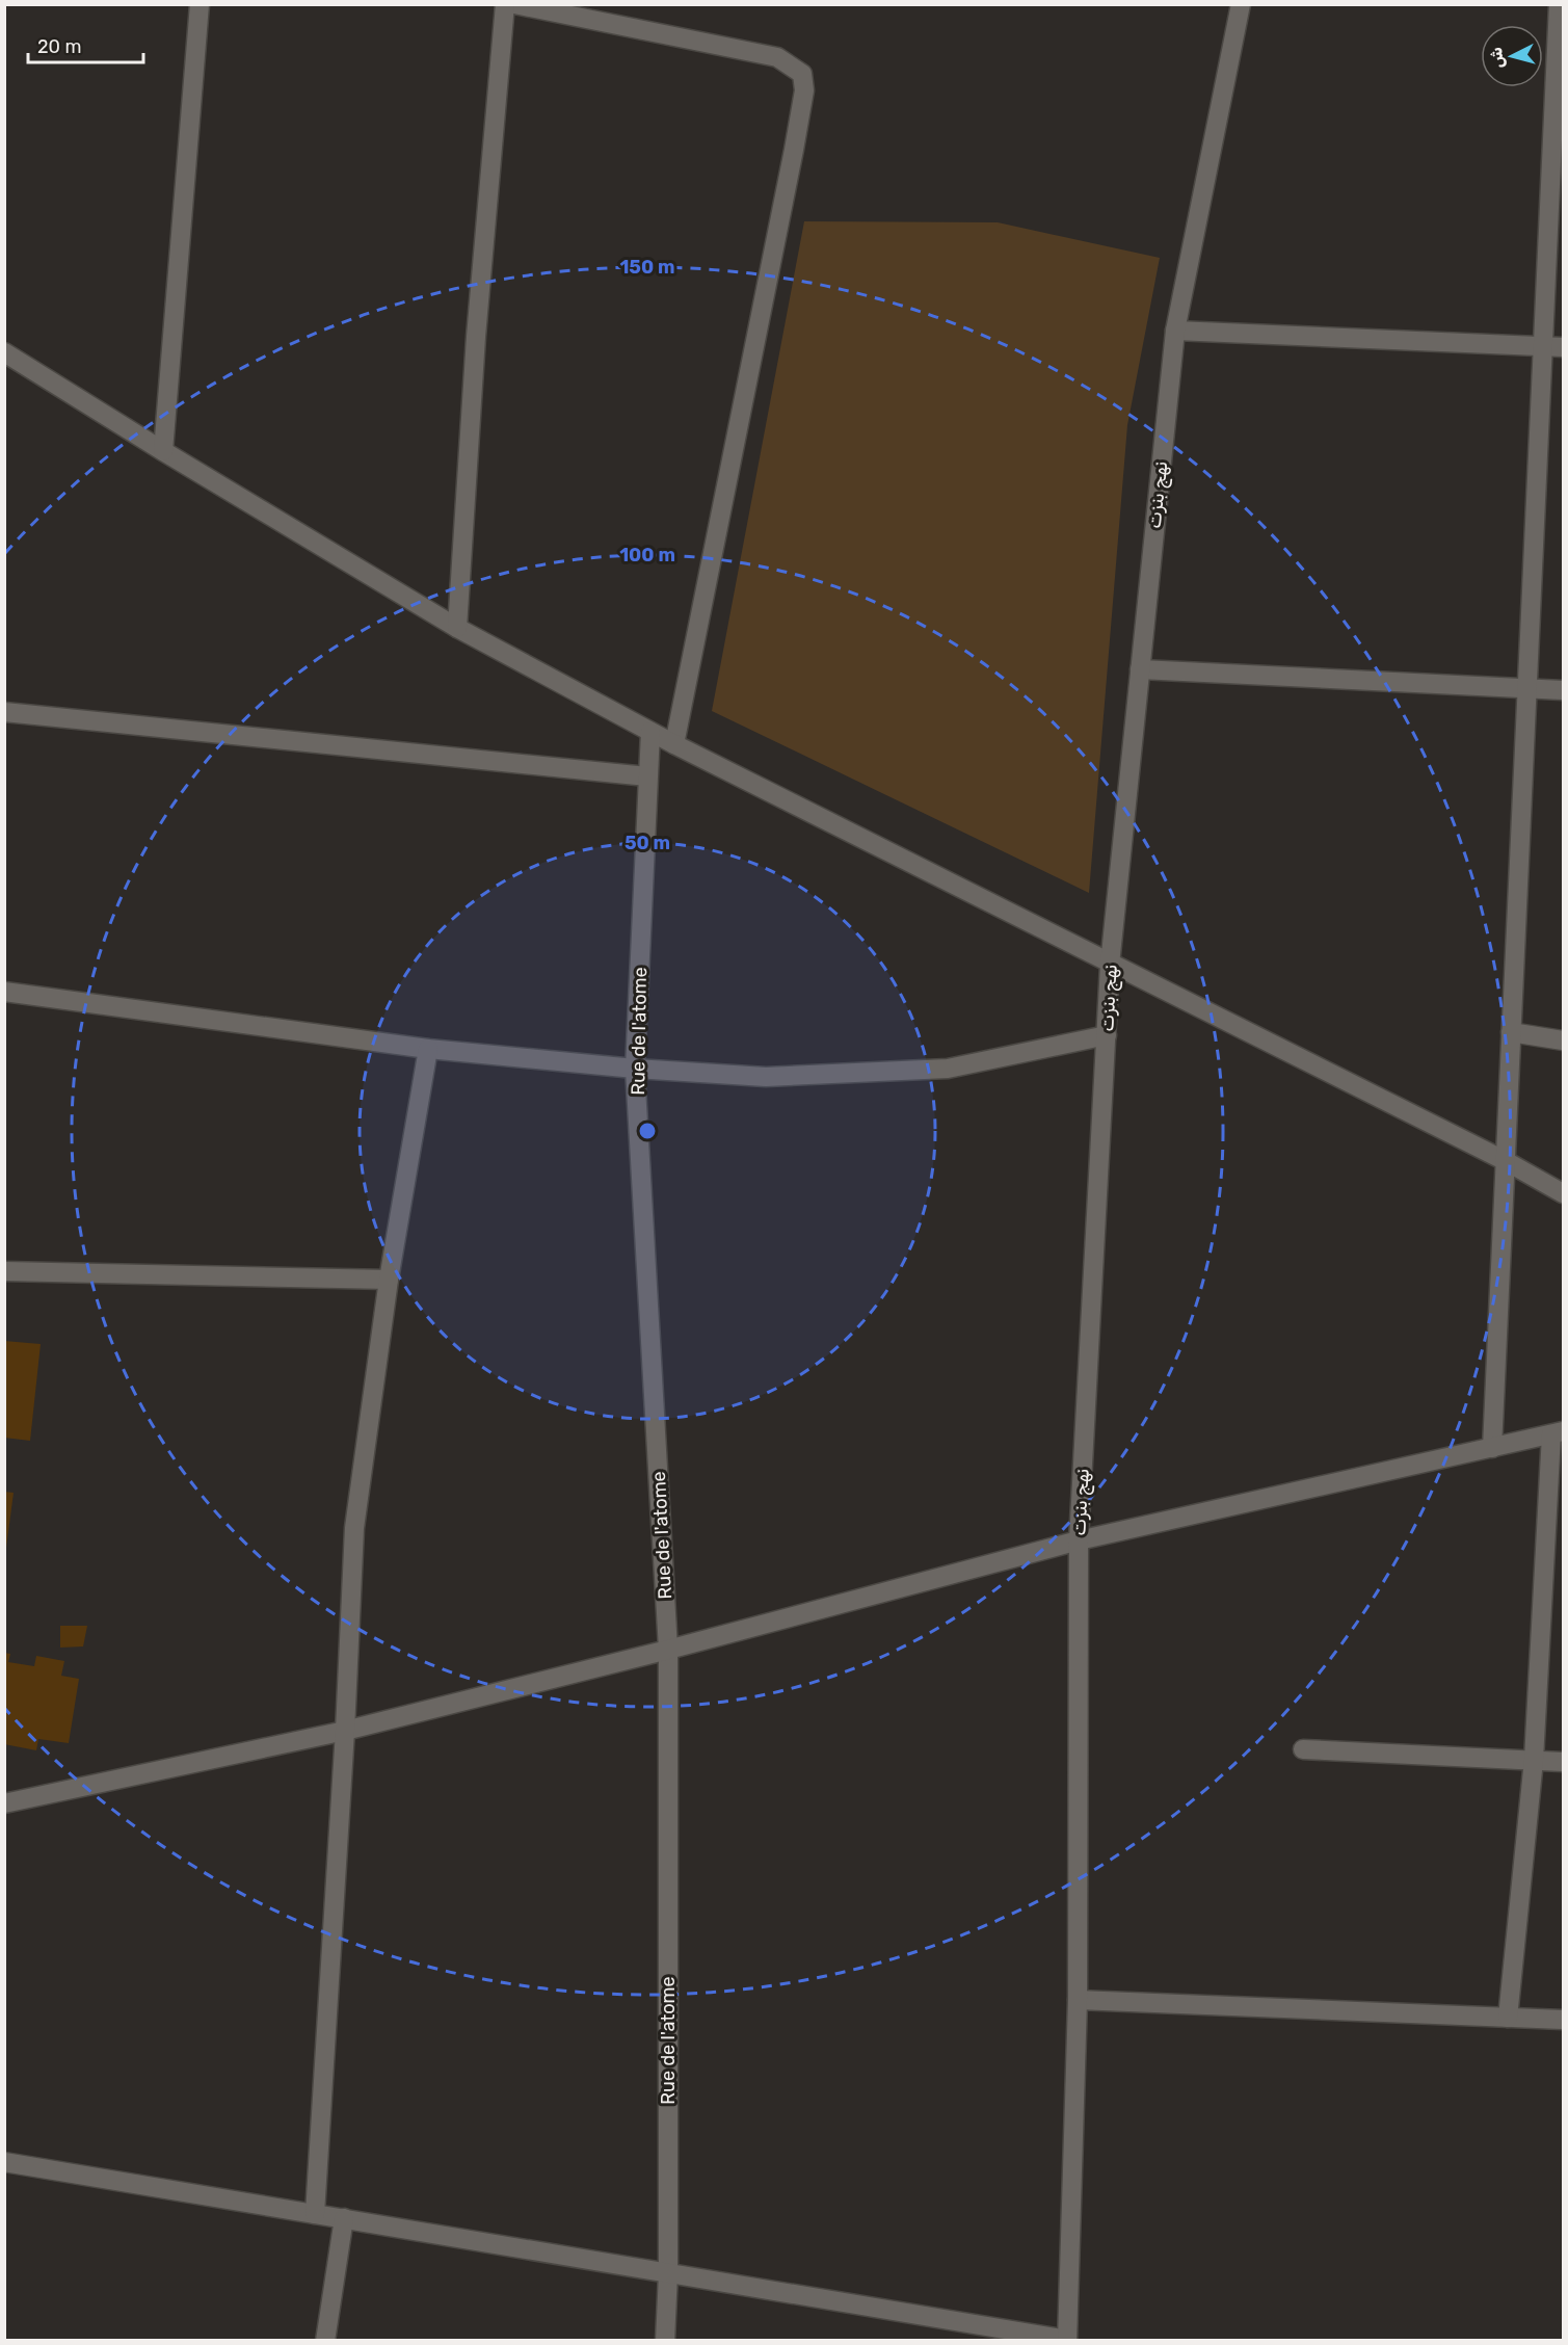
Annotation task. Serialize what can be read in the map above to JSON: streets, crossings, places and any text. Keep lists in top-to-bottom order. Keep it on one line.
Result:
{"streets":{"street":["نهج بنزت","Rue de l'atome"]},"scale_bar":"20 m","north":"left","rings":["150 m","100 m","50 m"]}
